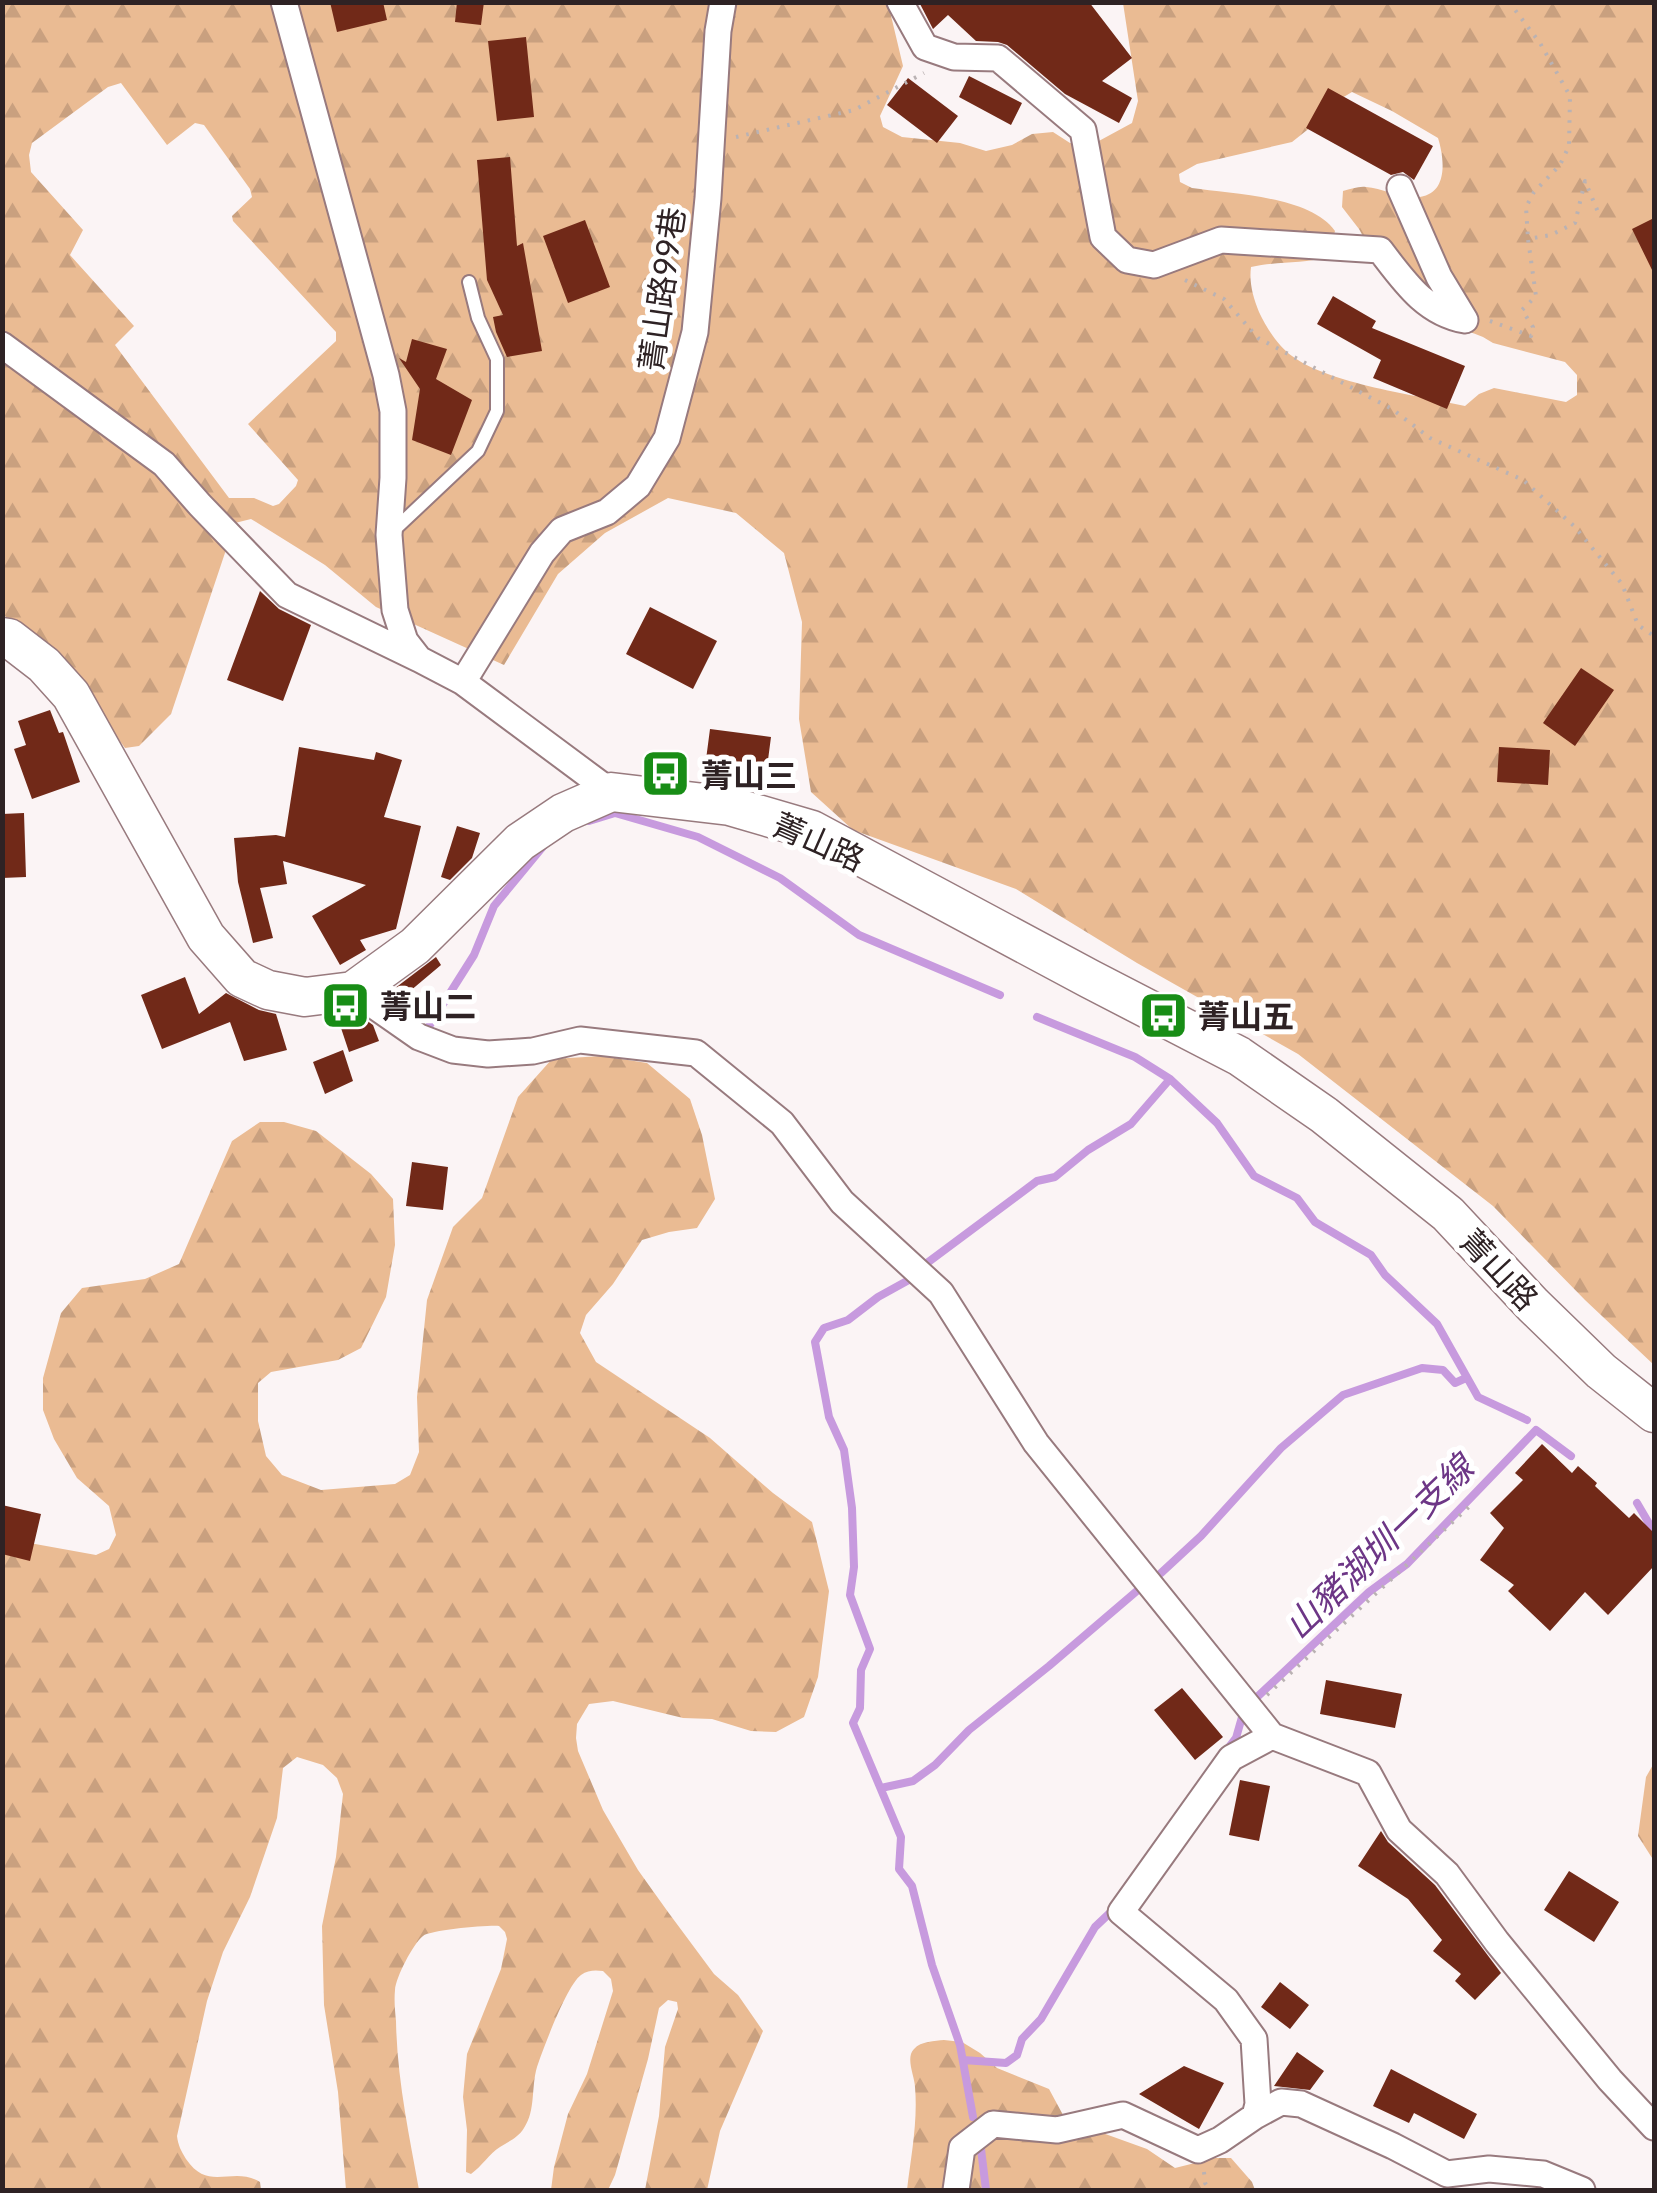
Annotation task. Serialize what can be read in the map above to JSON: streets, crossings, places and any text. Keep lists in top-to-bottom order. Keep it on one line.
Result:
{"streets":{"street":["菁山路99巷","菁山路"]},"water":["山豬湖圳一支線"],"places":{"bus stop":["菁山三","菁山二","菁山五"]}}
